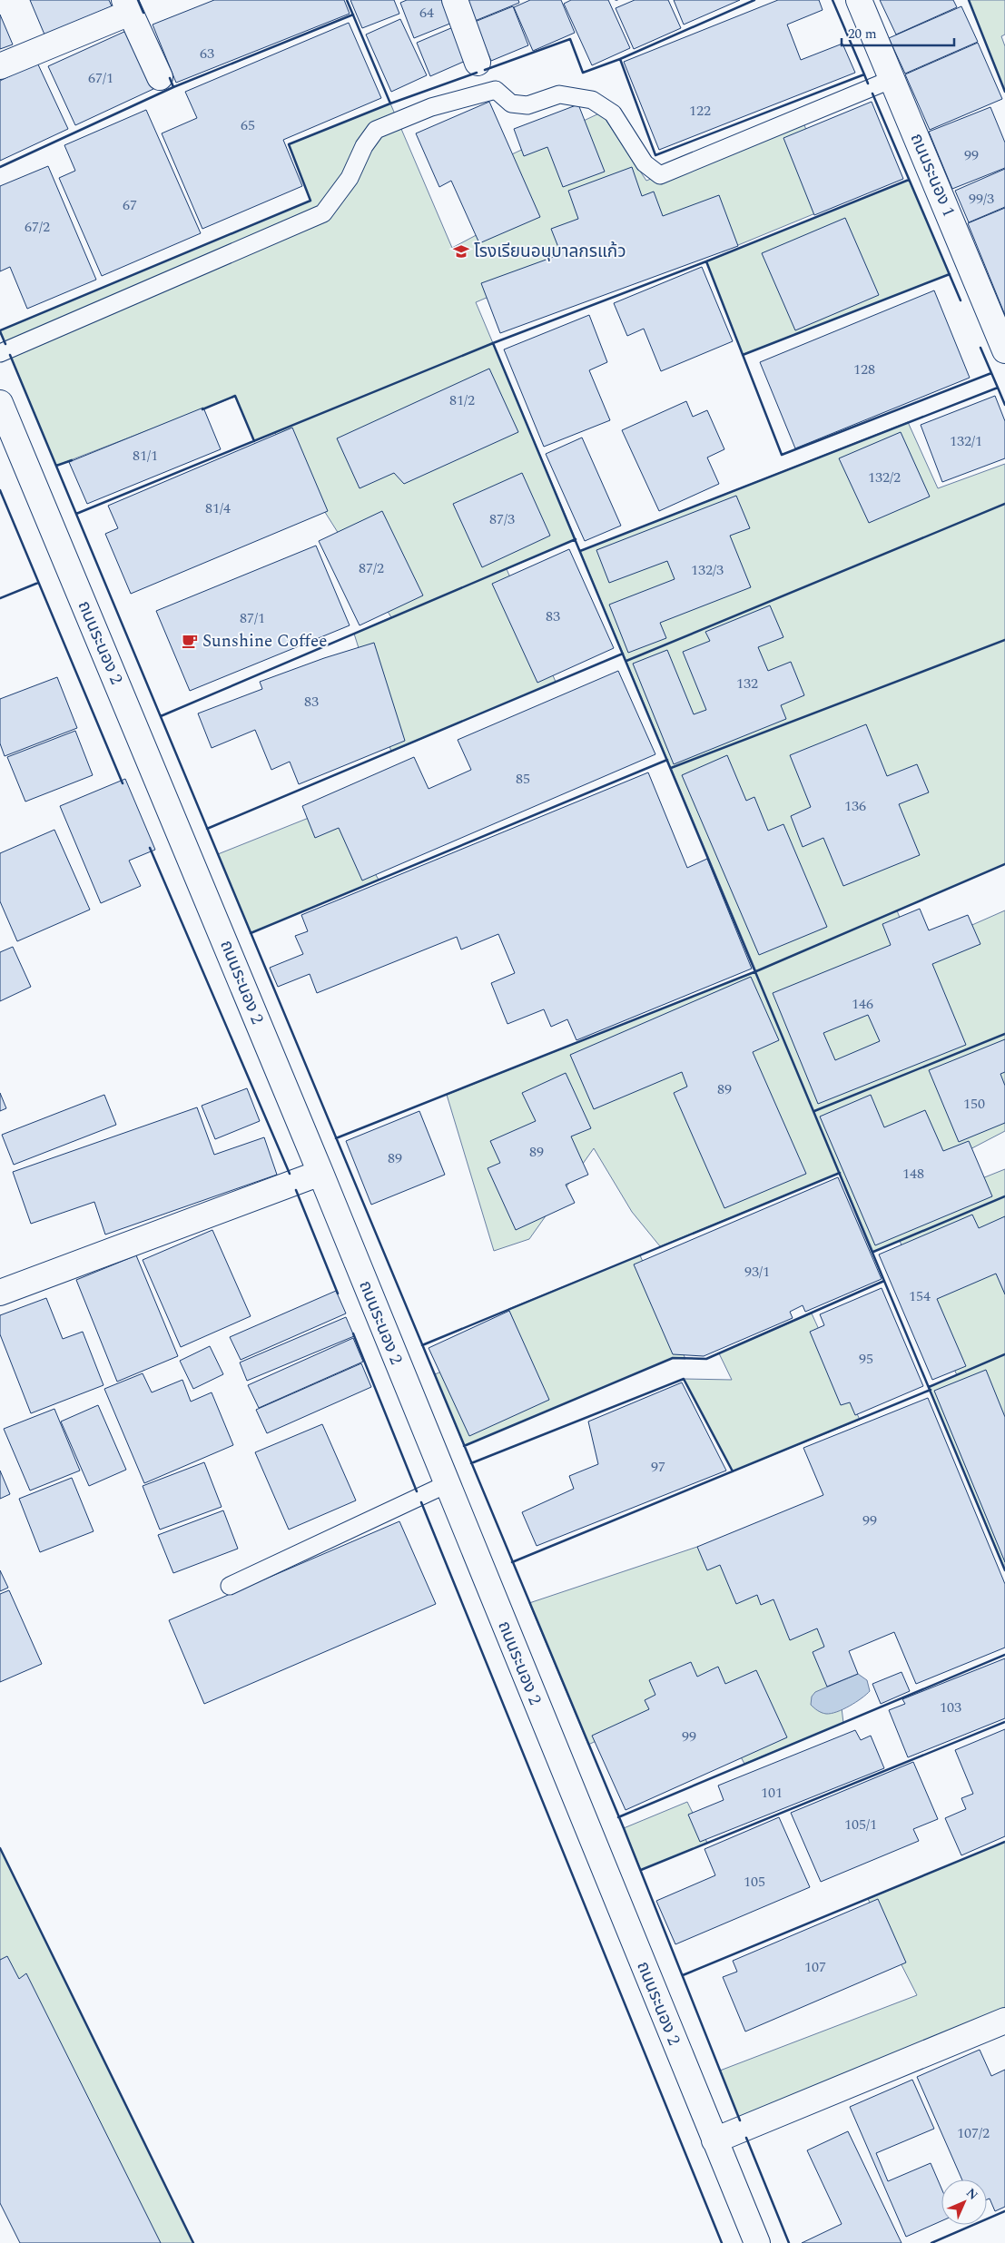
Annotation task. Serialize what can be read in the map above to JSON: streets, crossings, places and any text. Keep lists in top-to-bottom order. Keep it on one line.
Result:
{"streets":{"street":["ถนนระนอง 1","ถนนระนอง 2"]},"places":{"school or university":["โรงเรียนอนุบาลกรแก้ว"],"cafe":["Sunshine Coffee"]},"house_numbers":["64","63","67/1","122","65","99","99/3","67","67/2","128","81/2","132/1","81/1","132/2","81/4","87/3","87/2","132/3","83","87/1","132","83","85","136","146","89","150","89","89","148","93/1","154","95","97","99","103","99","101","105/1","105","107","107/2"],"scale_bar":"20 m","north":"top right"}
